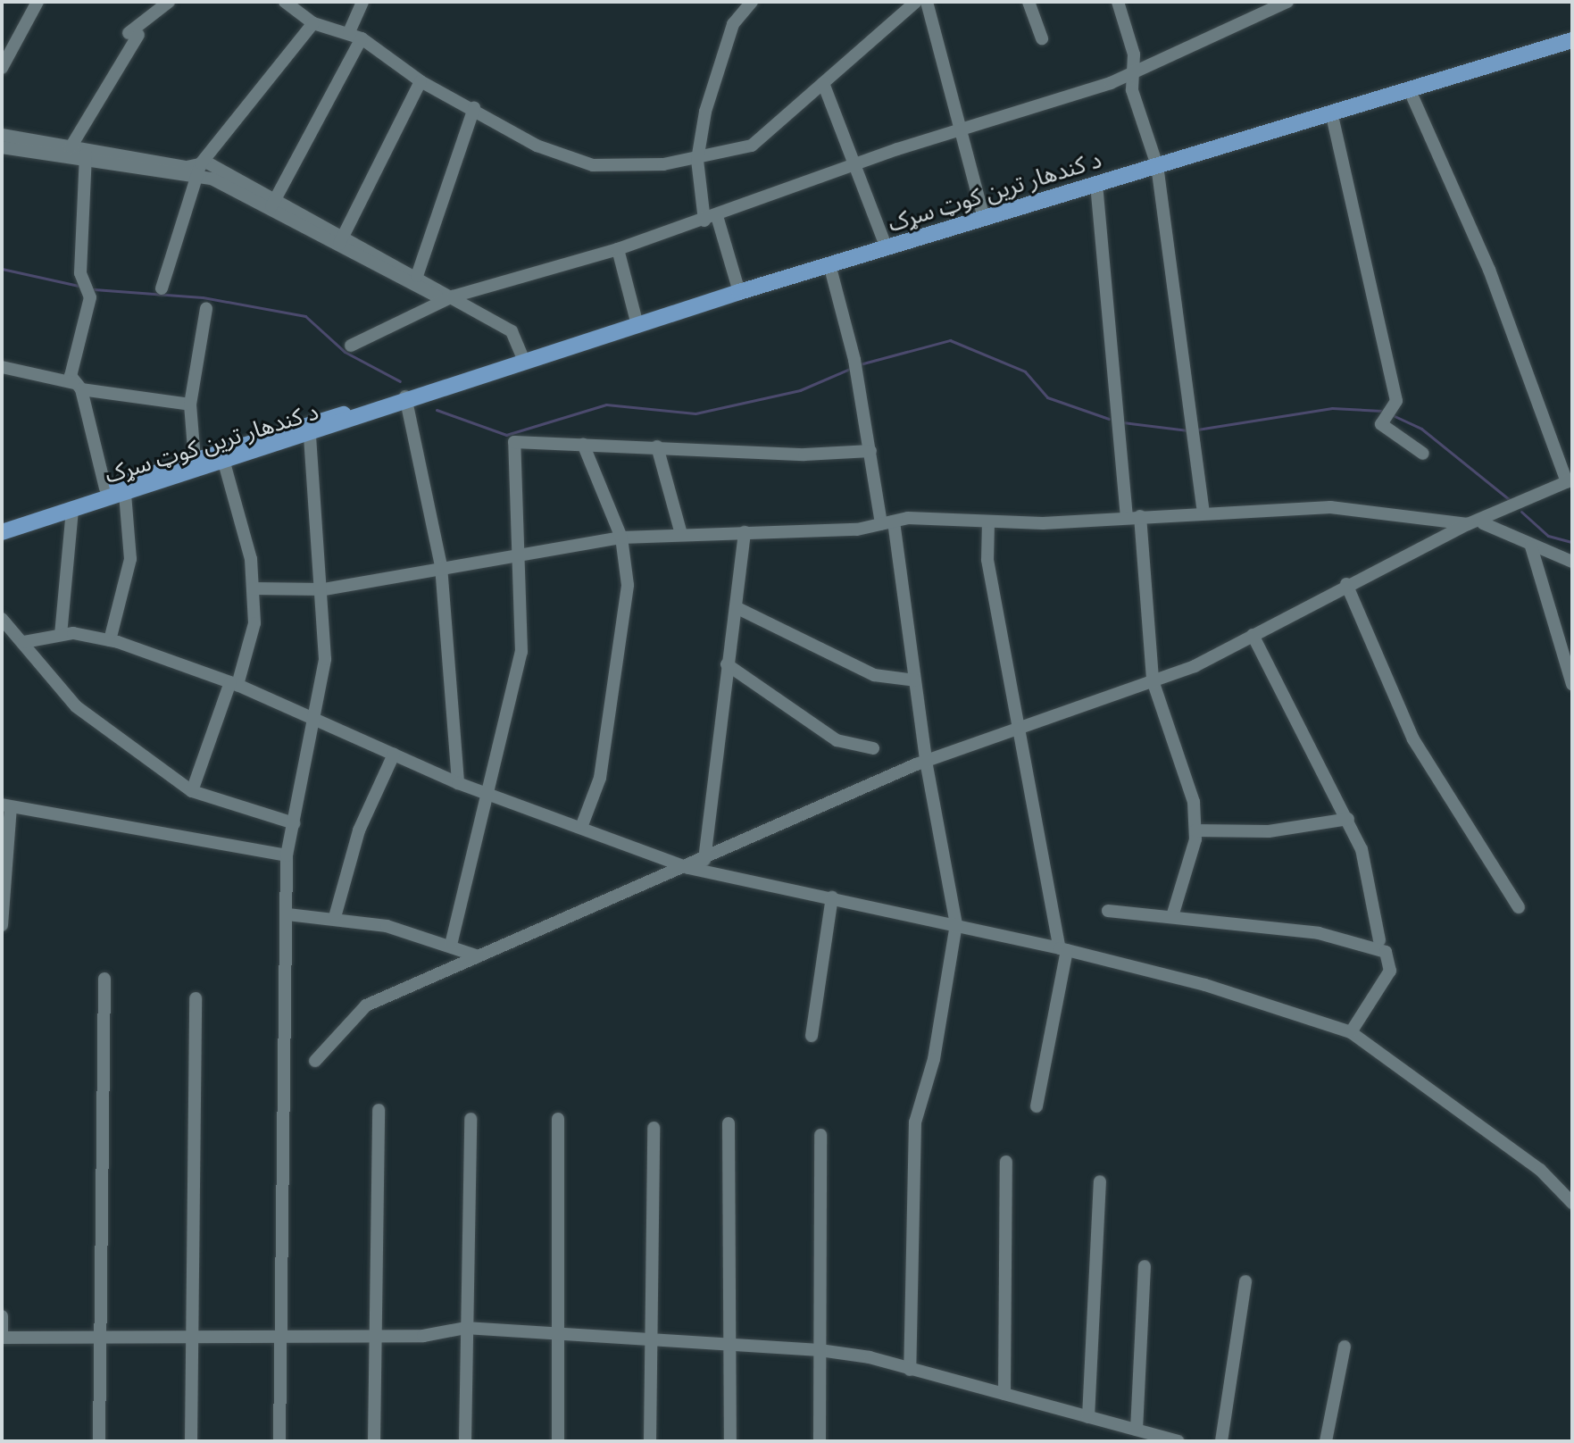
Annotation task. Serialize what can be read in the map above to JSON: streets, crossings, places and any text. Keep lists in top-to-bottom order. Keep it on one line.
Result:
{"streets":{"main road":["د کندهار ترين کوټ سړک"]}}
